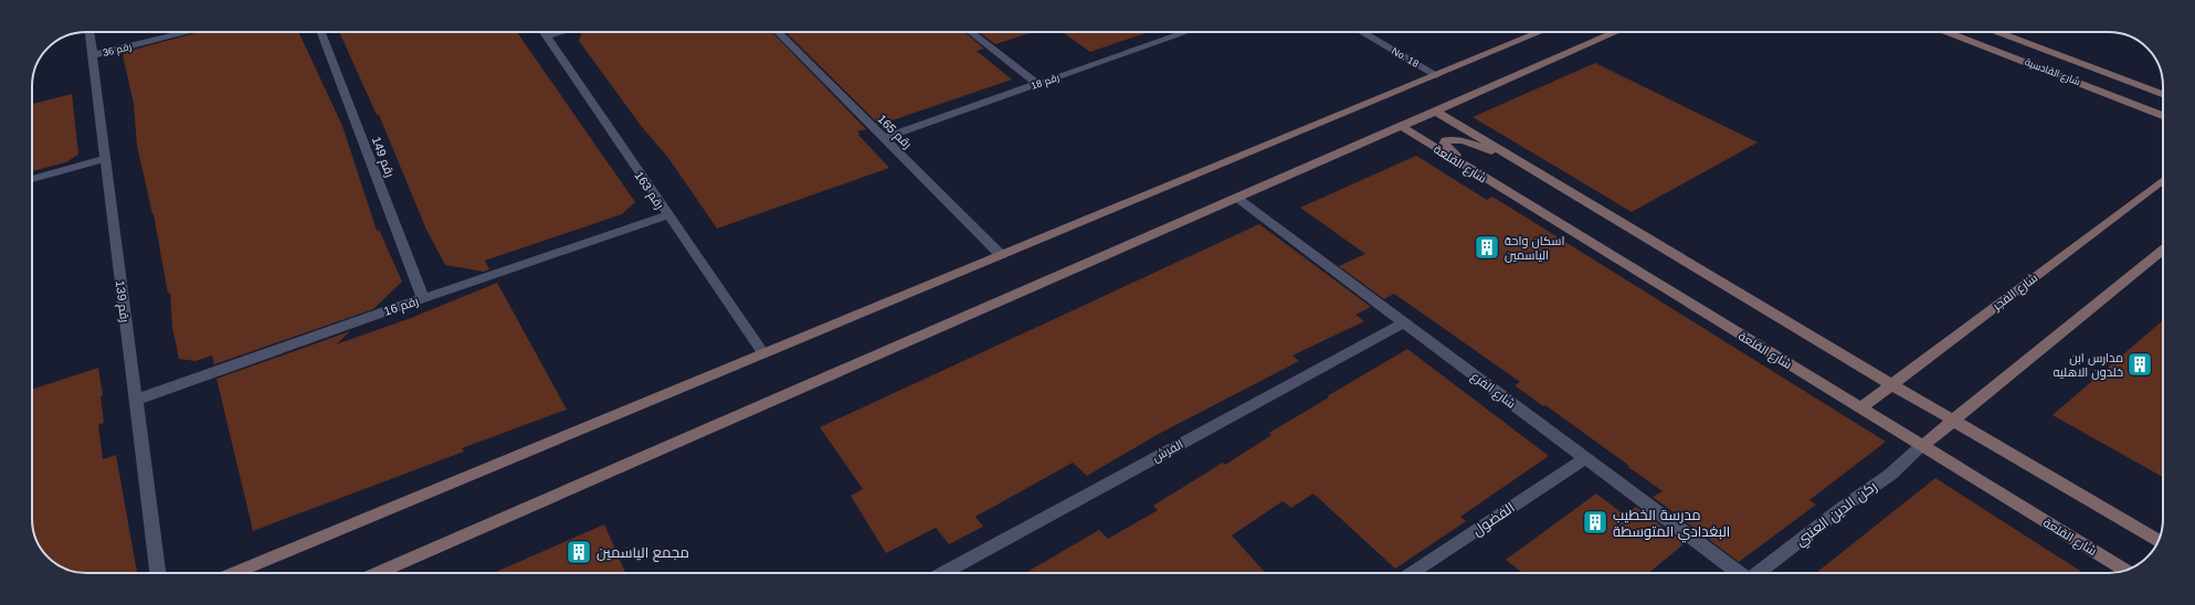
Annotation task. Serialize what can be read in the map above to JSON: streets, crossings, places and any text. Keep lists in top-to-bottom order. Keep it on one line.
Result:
{"streets":{"street":["رقم 36","No. 18","شارع القادسية","رقم 18","رقم 165","رقم 149","شارع القلعة","رقم 163","شارع الفجر","رقم 139","رقم 16","شارع الفرع","الفرش","ركن الدين العتبي","الفضول"]},"crossings":[["رقم 36","رقم 139"],["رقم 18","رقم 165"],["رقم 149","رقم 16"],["شارع القلعة","شارع الفجر"],["شارع القلعة","ركن الدين العتبي"],["رقم 163","رقم 16"],["رقم 139","رقم 16"],["شارع الفرع","الفرش"],["شارع الفرع","الفضول"]],"places":{"building":["اسكان واحة الياسمين","مدارس ابن خلدون الاهليه","مدرسة الخطيب البغدادي المتوسطة","مجمع الياسمين"]}}
